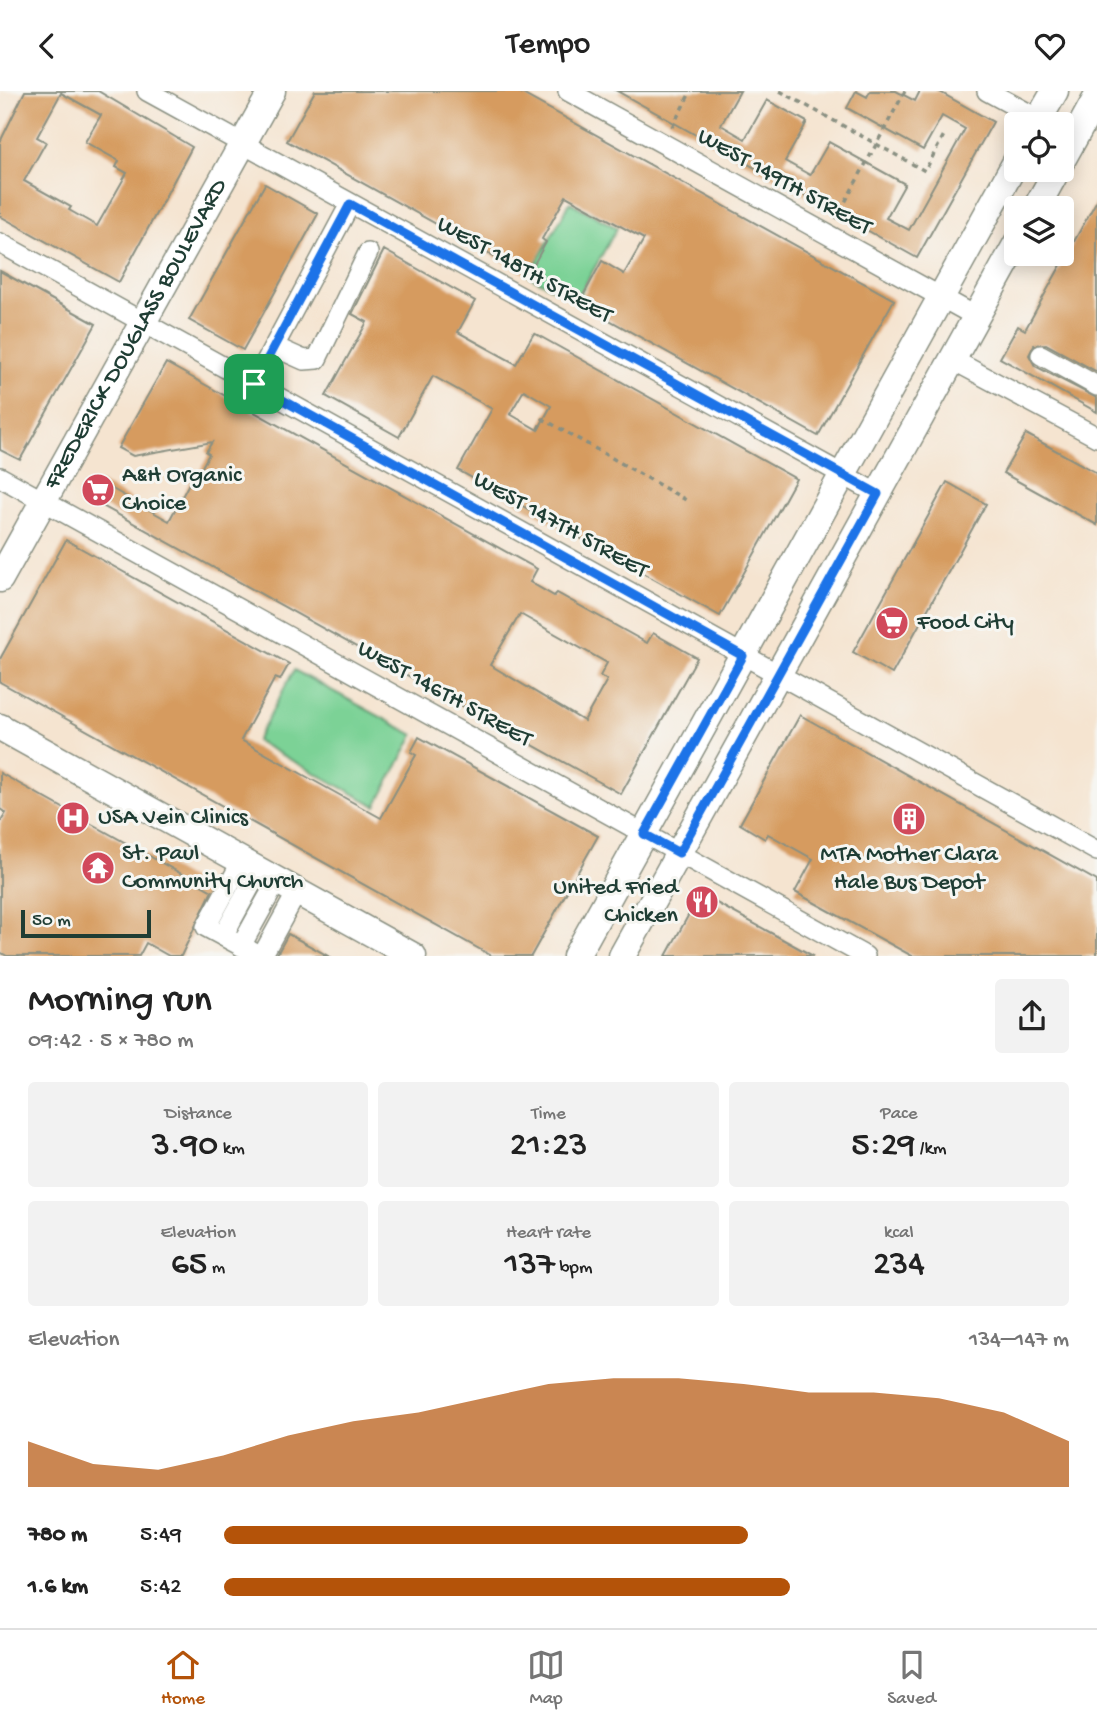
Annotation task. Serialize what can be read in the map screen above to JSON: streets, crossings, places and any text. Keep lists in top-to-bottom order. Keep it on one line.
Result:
{"streets":{"main road":["FREDERICK DOUGLASS BOULEVARD"],"street":["WEST 149TH STREET","WEST 148TH STREET","WEST 147TH STREET","WEST 146TH STREET"]},"crossings":[["WEST 148TH STREET","FREDERICK DOUGLASS BOULEVARD"],["FREDERICK DOUGLASS BOULEVARD","WEST 147TH STREET"],["FREDERICK DOUGLASS BOULEVARD","WEST 146TH STREET"]],"places":{"supermarket":["A&H Organic Choice","Food City"],"hospital":["USA Vein Clinics"],"building":["MTA Mother Clara Hale Bus Depot"],"temple":["St. Paul Community Church"],"restaurant":["United Fried Chicken"]},"scale_bar":"50 m","page":{"header":"Tempo","scale":"50 m","heading":["Morning run","09:42 · 5 × 780 m"],"stats":[["Distance","3.90 km"],["Time","21:23"],["Pace","5:29 /km"],["Elevation","65 m"],["Heart rate","137 bpm"],["kcal","234"]],"chart":["Elevation","134–147 m"],"list":[{"name":"780 m","note":"5:49"},{"name":"1.6 km","note":"5:42"}],"tabs":["Home","Map","Saved"]}}
